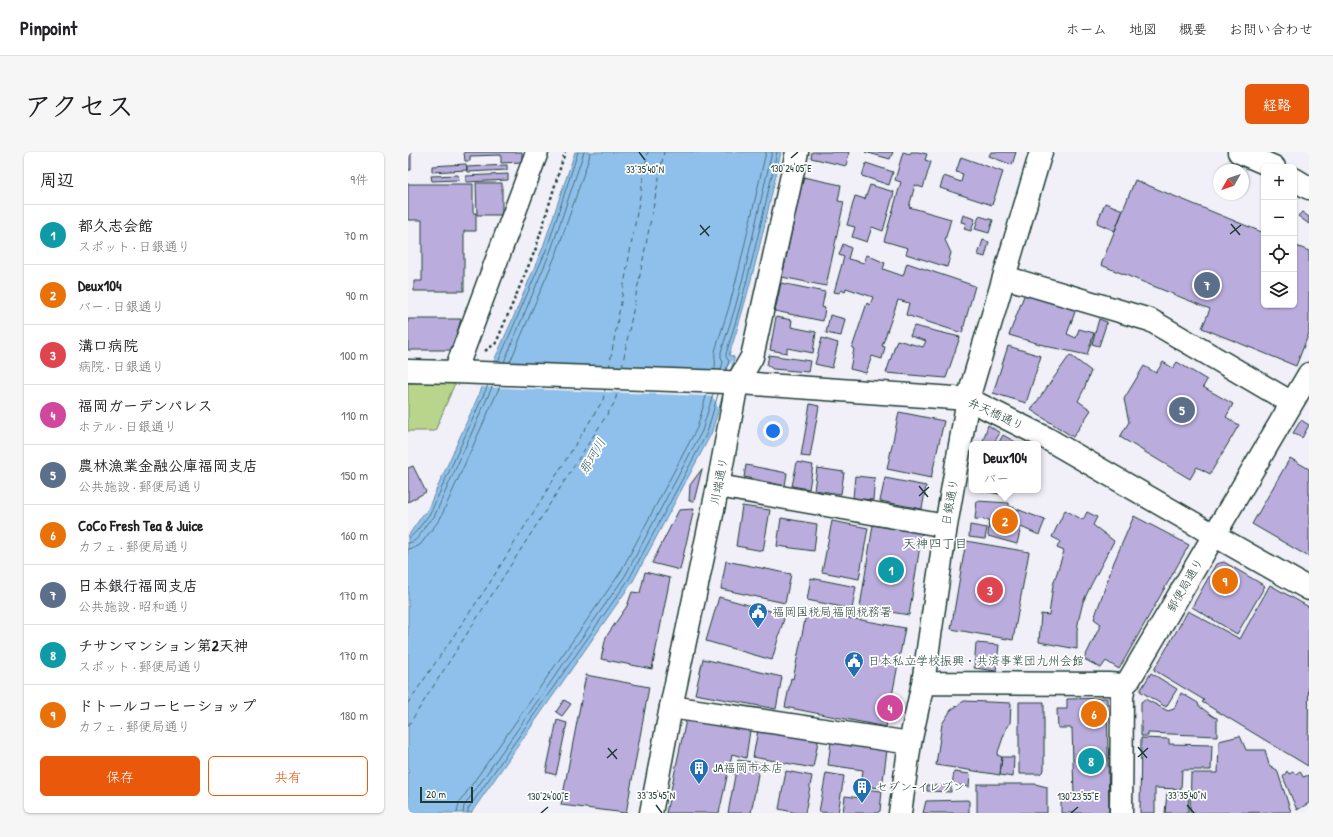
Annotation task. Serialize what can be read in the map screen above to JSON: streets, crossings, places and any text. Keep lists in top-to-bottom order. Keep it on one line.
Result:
{"streets":{"street":["弁天橋通り","川端通り","日銀通り","郵便局通り"]},"crossings":[["弁天橋通り","川端通り"],["弁天橋通り","日銀通り"],["弁天橋通り","郵便局通り"]],"districts":["天神四丁目"],"water":["那珂川"],"places":{"public building":["福岡国税局福岡税務署","日本私立学校振興・共済事業団九州会館"],"building":["JA福岡市本店","セブン-イレブン"]},"scale_bar":"20 m","north":"bottom left","page":{"header":"Pinpoint","nav":["ホーム","地図","概要","お問い合わせ"],"title":"アクセス","buttons":["経路",["保存","共有"]],"heading":["周辺","9件"],"map_buttons":["+","−"],"list":[{"mark":"1","name":"都久志会館","note":"スポット · 日銀通り","value":"70 m"},{"mark":"2","name":"Deux104","note":"バー · 日銀通り","value":"90 m"},{"mark":"3","name":"溝口病院","note":"病院 · 日銀通り","value":"100 m"},{"mark":"4","name":"福岡ガーデンパレス","note":"ホテル · 日銀通り","value":"110 m"},{"mark":"5","name":"農林漁業金融公庫福岡支店","note":"公共施設 · 郵便局通り","value":"150 m"},{"mark":"6","name":"CoCo Fresh Tea & Juice","note":"カフェ · 郵便局通り","value":"160 m"},{"mark":"7","name":"日本銀行福岡支店","note":"公共施設 · 昭和通り","value":"170 m"},{"mark":"8","name":"チサンマンション第2天神","note":"スポット · 郵便局通り","value":"170 m"},{"mark":"9","name":"ドトールコーヒーショップ","note":"カフェ · 郵便局通り","value":"180 m"}],"pins":["7","5","2","1","9","3","4","6","8"],"popup":["Deux104","バー"],"scale":"20 m"},"coordinates":["130°24'05\"E","33°35'40\"N","33°35'45\"N","130°24'00\"E","130°23'55\"E"]}
